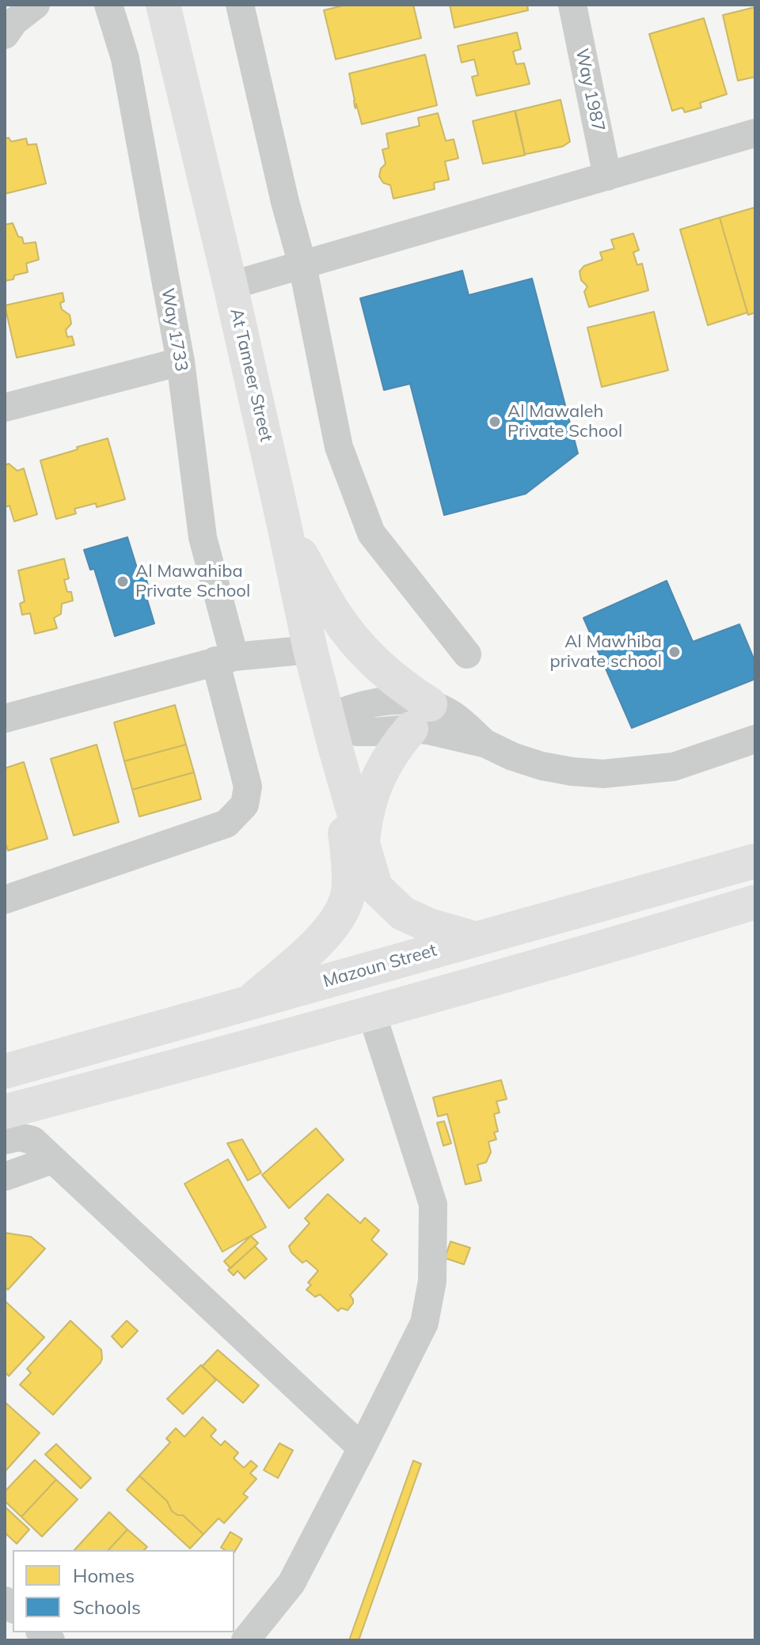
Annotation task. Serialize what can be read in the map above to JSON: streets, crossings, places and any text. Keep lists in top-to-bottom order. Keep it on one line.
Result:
{"streets":{"main road":["At Tameer Street","Mazoun Street"],"street":["Way 1987","Way 1733"]},"crossings":[["At Tameer Street","Mazoun Street"]],"places":["Al Mawaleh Private School","Al Mawahiba Private School","Al Mawhiba private school"],"legend":["Homes","Schools"]}
